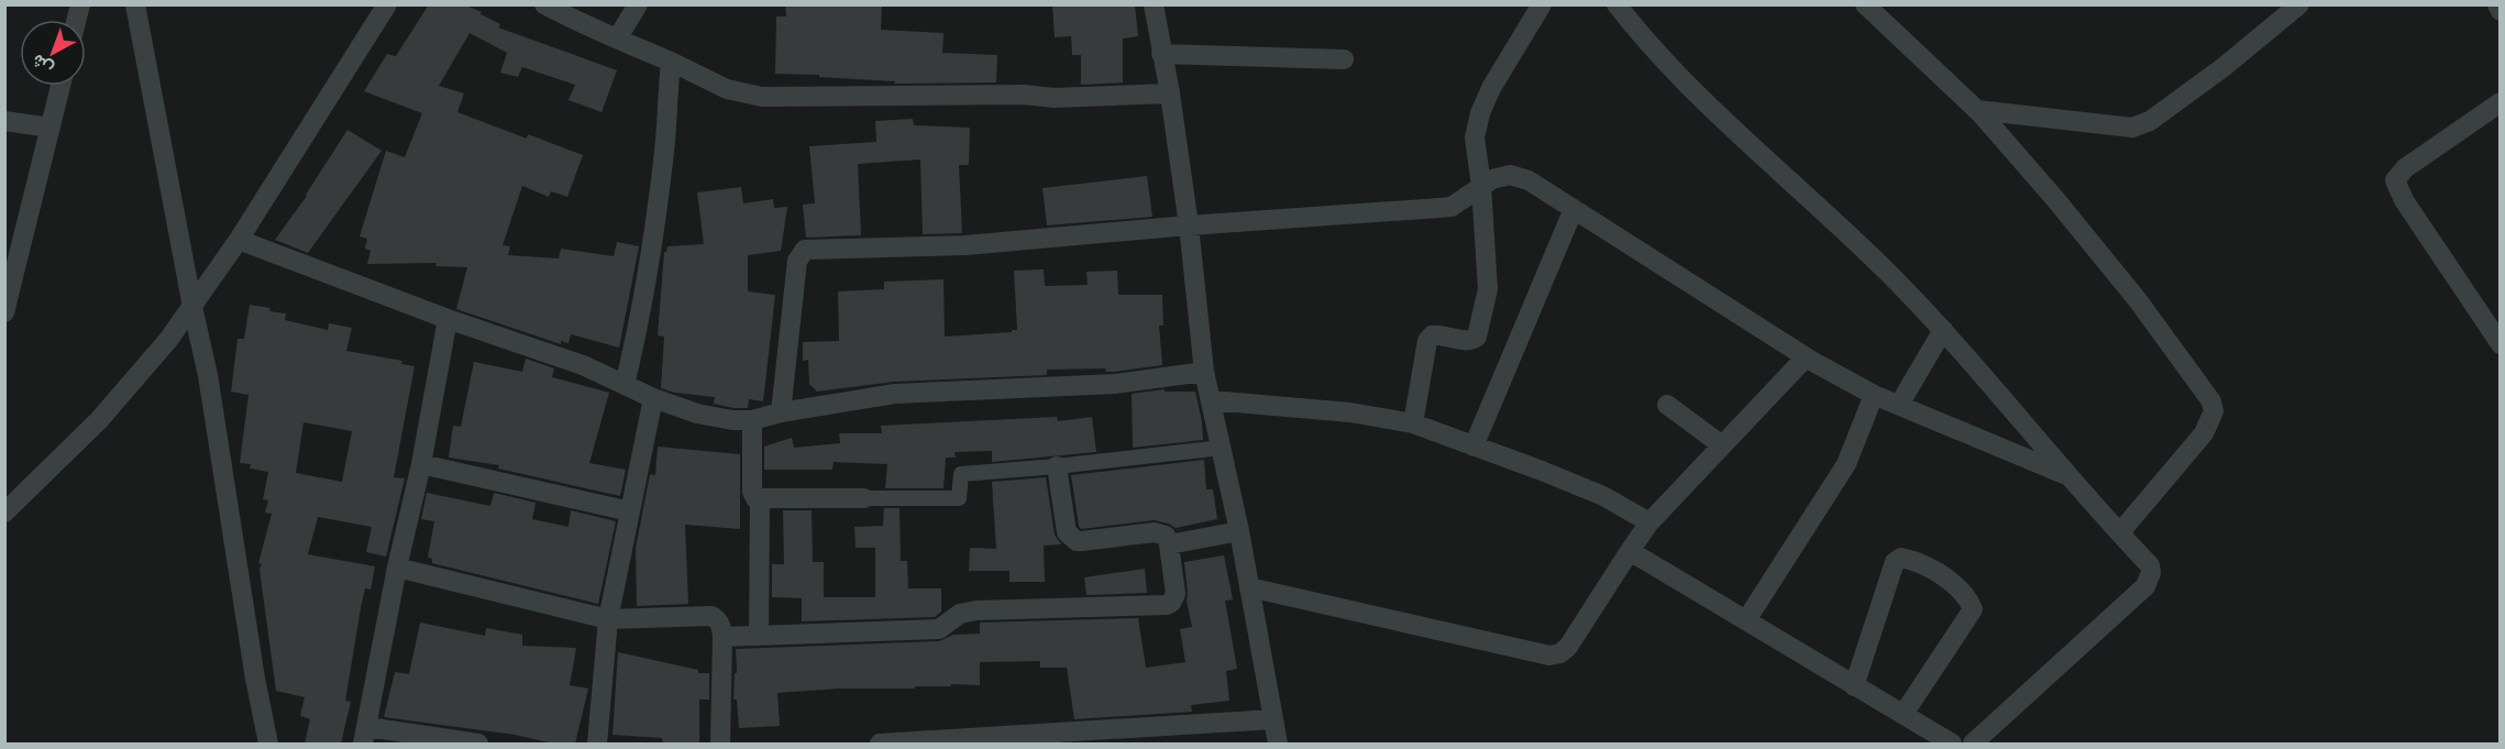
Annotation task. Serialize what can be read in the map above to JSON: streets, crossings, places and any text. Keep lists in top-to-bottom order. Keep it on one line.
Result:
{"north":"bottom left"}
